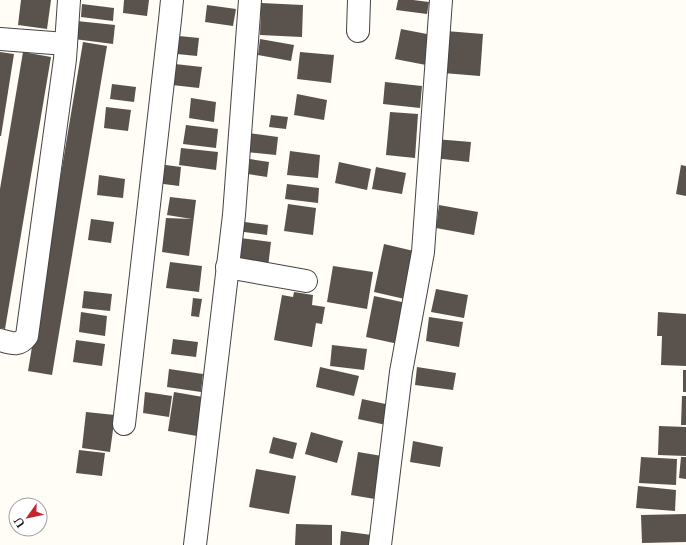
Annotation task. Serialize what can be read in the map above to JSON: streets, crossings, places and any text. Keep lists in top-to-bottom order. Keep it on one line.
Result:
{"north":"bottom left"}
